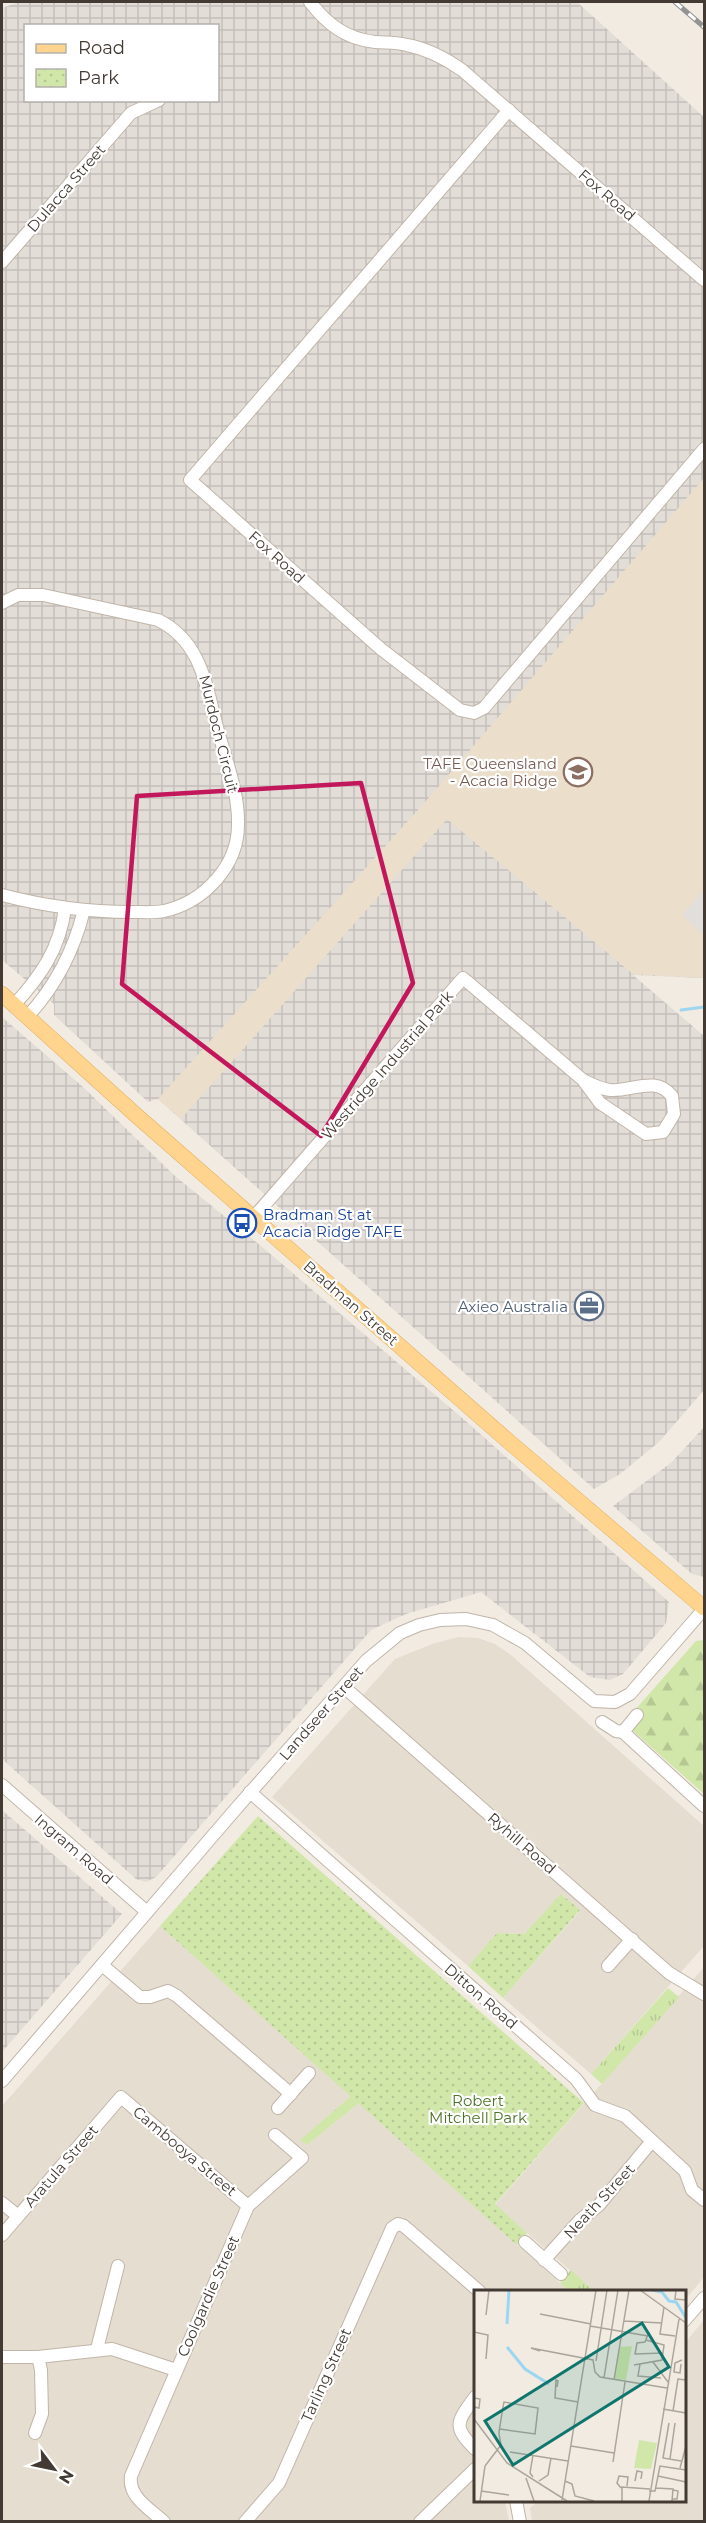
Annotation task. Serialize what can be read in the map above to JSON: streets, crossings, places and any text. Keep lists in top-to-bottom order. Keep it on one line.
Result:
{"streets":{"main road":["Bradman Street"],"street":["Dulacca Street","Fox Road","Murdoch Circuit","Westridge Industrial Park","Landseer Street","Ryhill Road","Ingram Road","Ditton Road","Cambooya Street","Aratula Street","Neath Street","Coolgardie Street","Tarling Street"]},"crossings":[["Westridge Industrial Park","Bradman Street"],["Bradman Street","Landseer Street"],["Landseer Street","Ryhill Road"],["Landseer Street","Ingram Road"],["Landseer Street","Ditton Road"],["Ditton Road","Neath Street"],["Cambooya Street","Aratula Street"],["Cambooya Street","Coolgardie Street"]],"parks":["Robert Mitchell Park"],"places":{"school or university":["TAFE Queensland - Acacia Ridge"],"bus stop":["Bradman St at Acacia Ridge TAFE"],"office":["Axieo Australia"]},"legend":["Road","Park"],"north":"bottom right"}
